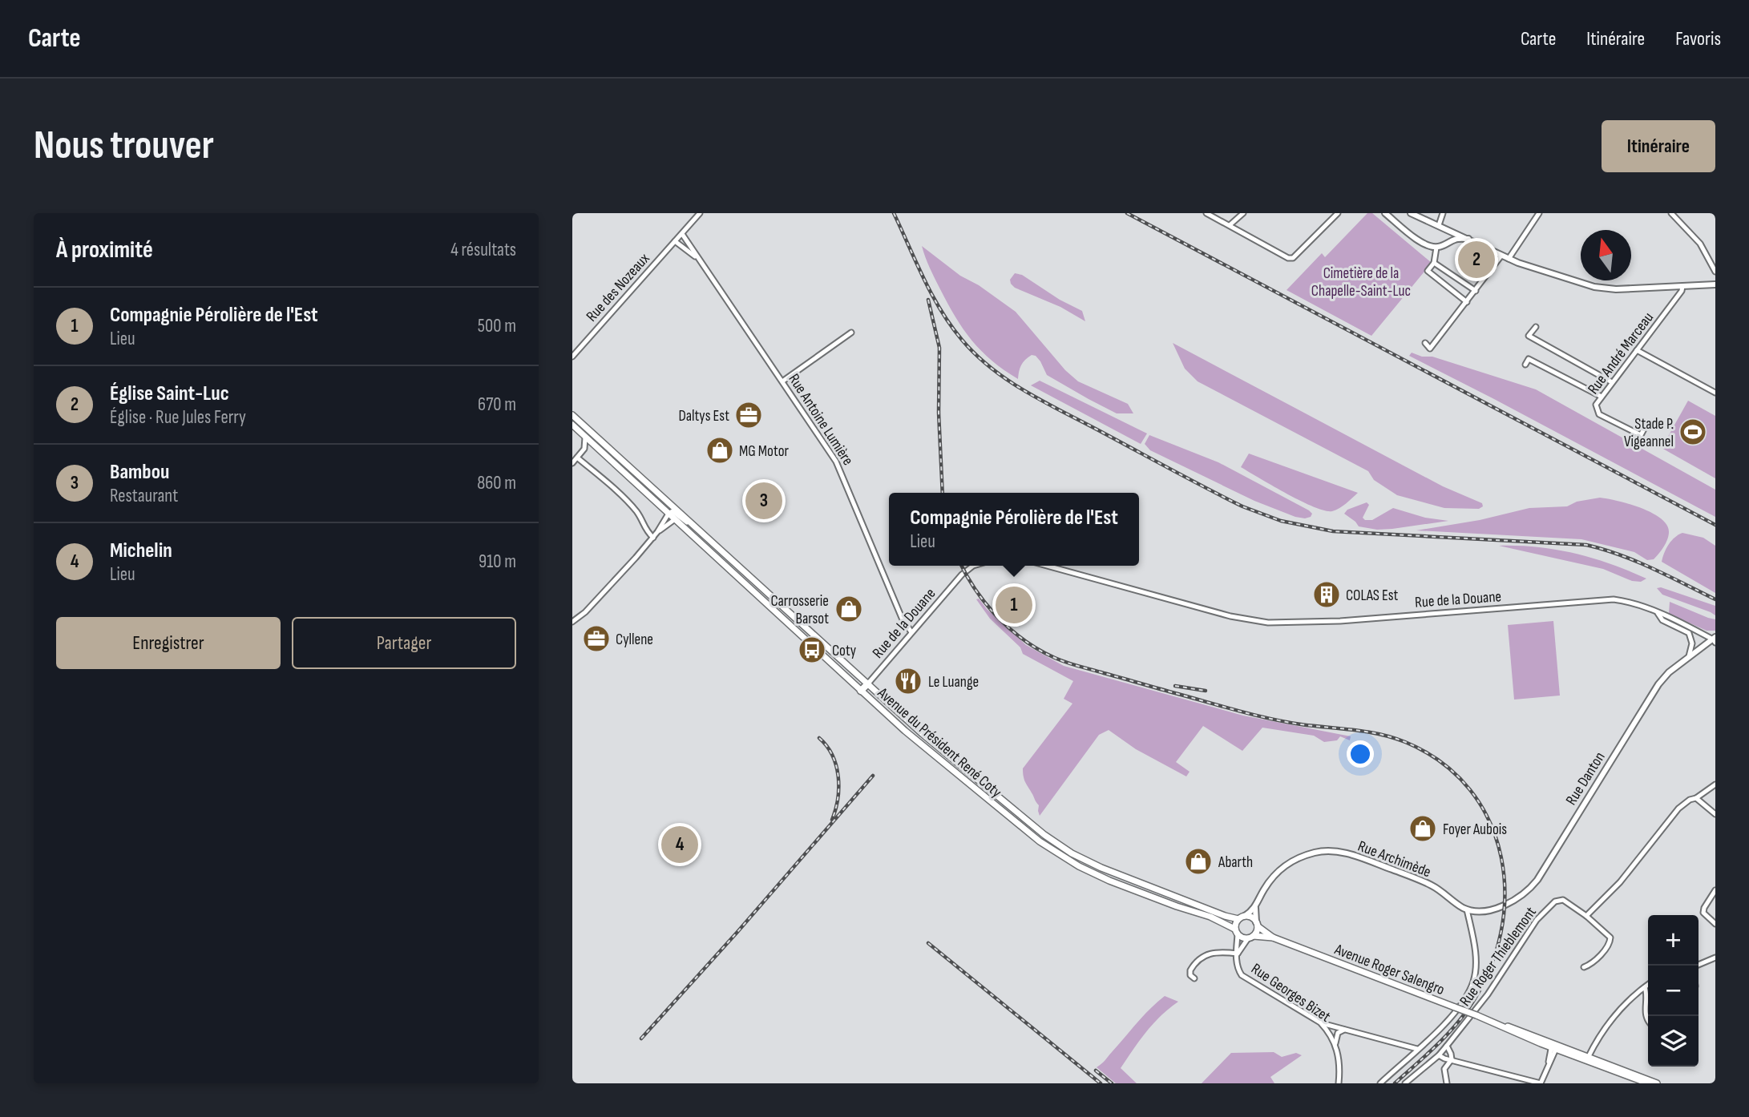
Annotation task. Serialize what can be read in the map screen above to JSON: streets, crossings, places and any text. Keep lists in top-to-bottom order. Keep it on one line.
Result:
{"streets":{"main road":["Avenue du Président René Coty","Avenue Roger Salengro"],"street":["Rue des Nozeaux","Rue André Marceau","Rue Antoine Lumière","Rue de la Douane","Rue Danton","Rue Archimède","Rue Roger Thieblemont","Rue Georges Bizet"]},"crossings":[["Rue des Nozeaux","Rue Antoine Lumière"],["Rue Antoine Lumière","Rue de la Douane"],["Rue de la Douane","Avenue du Président René Coty"],["Rue de la Douane","Rue Danton"],["Avenue du Président René Coty","Rue Archimède"],["Avenue du Président René Coty","Avenue Roger Salengro"],["Avenue du Président René Coty","Rue Georges Bizet"],["Rue Danton","Rue Archimède"],["Rue Archimède","Avenue Roger Salengro"],["Rue Archimède","Rue Georges Bizet"],["Avenue Roger Salengro","Rue Georges Bizet"]],"parks":["Cimetière de la Chapelle-Saint-Luc"],"places":{"office":["Daltys Est","Cyllene"],"sports":["Stade P. Vigeannel"],"shop":["MG Motor","Carrosserie Barsot","Foyer Aubois","Abarth"],"building":["COLAS Est"],"bus stop":["Coty"],"restaurant":["Le Luange"]},"north":"top","page":{"header":"Carte","nav":["Carte","Itinéraire","Favoris"],"buttons":["Itinéraire",["Enregistrer","Partager"]],"title":"Nous trouver","heading":["À proximité","4 résultats"],"pins":["2","3","1","4"],"list":[{"mark":"1","name":"Compagnie Pérolière de l'Est","note":"Lieu","value":"500 m"},{"mark":"2","name":"Église Saint-Luc","note":"Église · Rue Jules Ferry","value":"670 m"},{"mark":"3","name":"Bambou","note":"Restaurant","value":"860 m"},{"mark":"4","name":"Michelin","note":"Lieu","value":"910 m"}],"popup":["Compagnie Pérolière de l'Est","Lieu"],"map_buttons":["+","−"]}}
